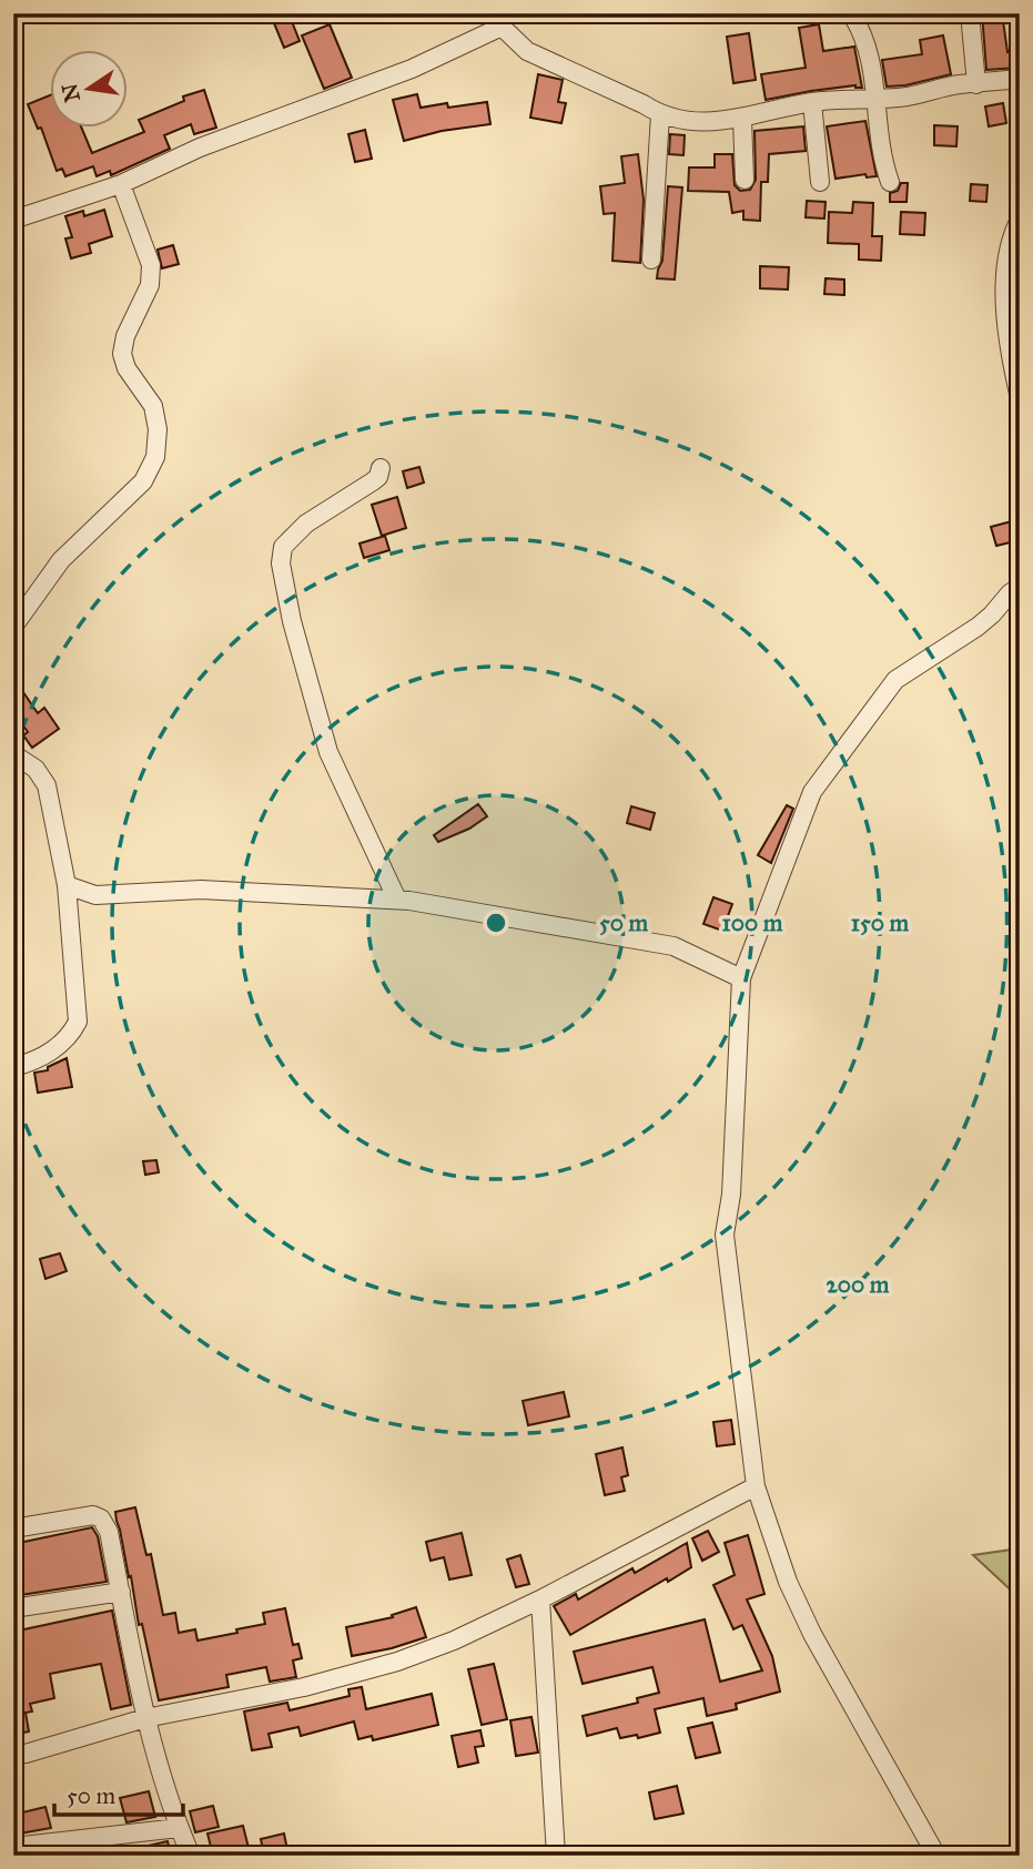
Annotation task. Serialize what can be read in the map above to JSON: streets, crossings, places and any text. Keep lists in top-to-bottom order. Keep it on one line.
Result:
{"scale_bar":"50 m","north":"left","rings":["50 m","100 m","150 m","200 m"]}
